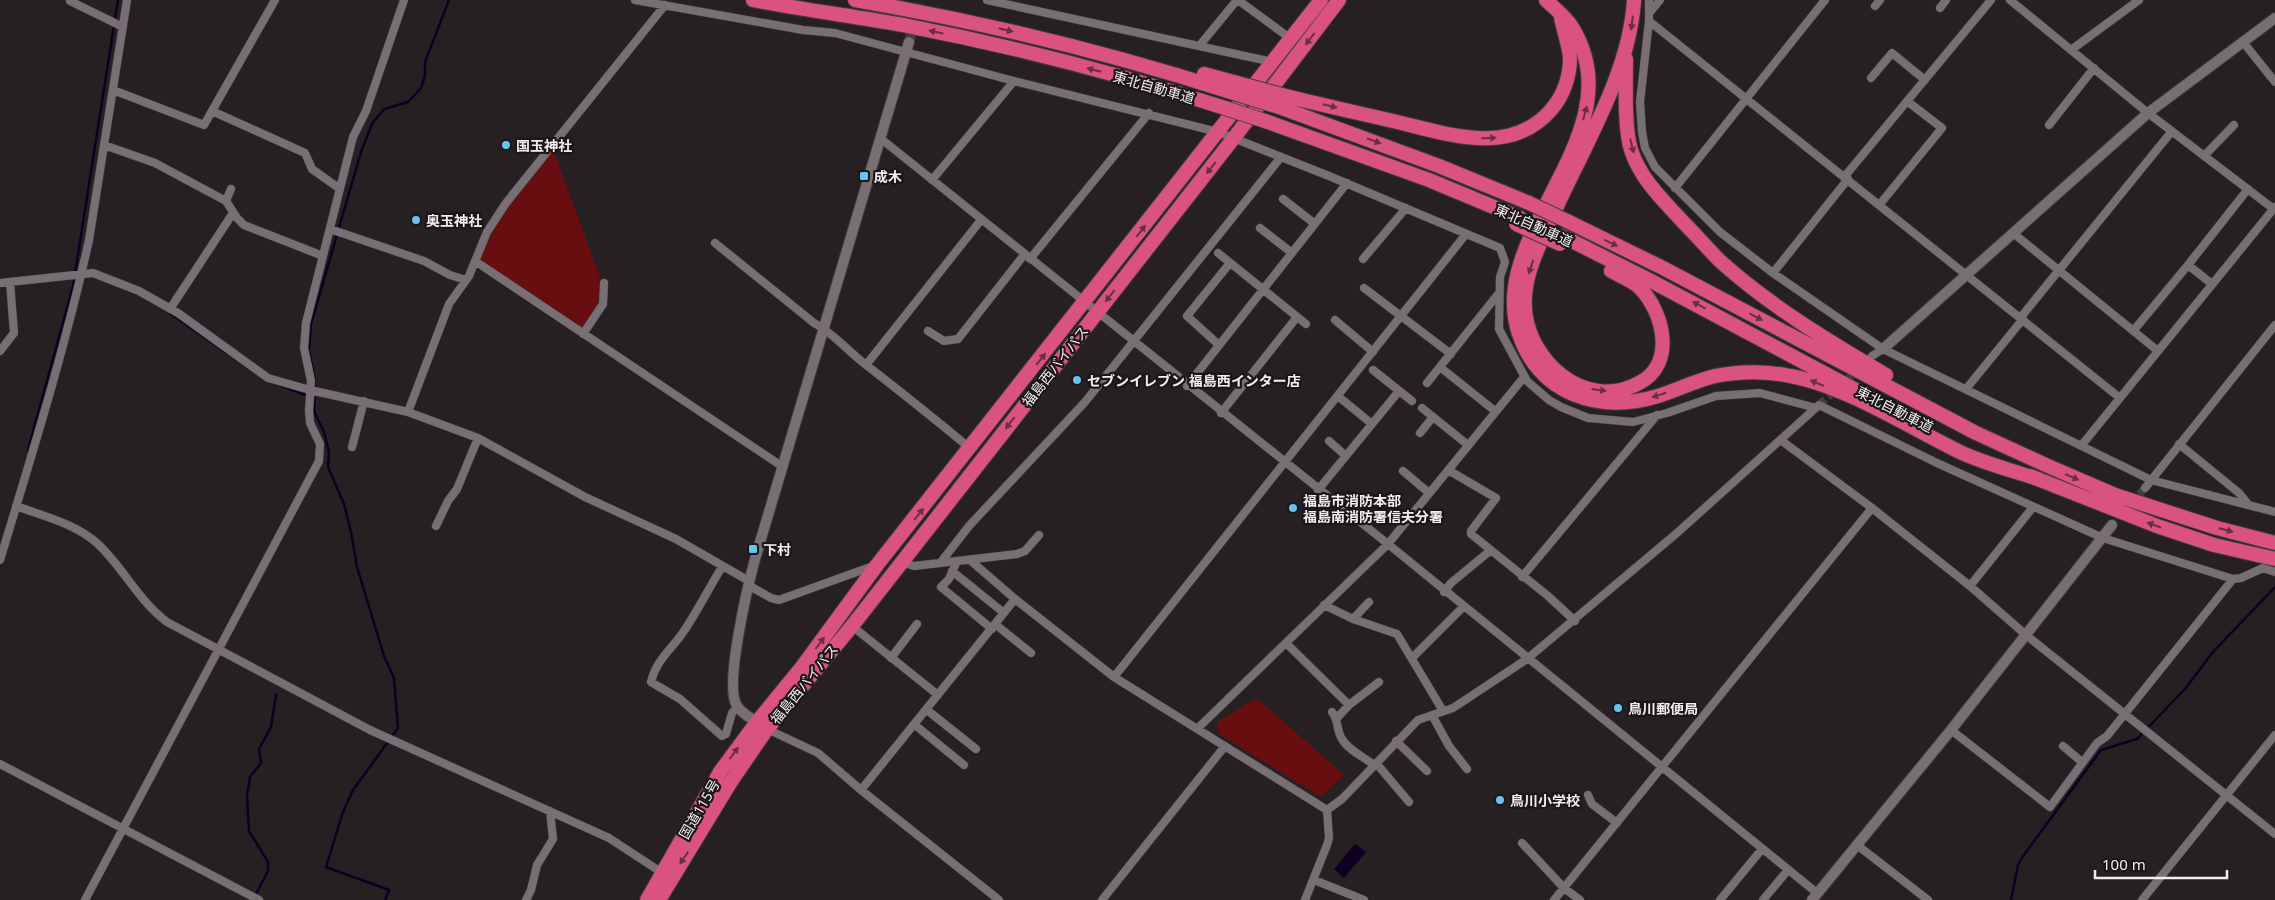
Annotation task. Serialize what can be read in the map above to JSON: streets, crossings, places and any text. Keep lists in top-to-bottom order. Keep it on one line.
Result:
{"streets":{"highway":["東北自動車道","福島西バイパス","国道115号"]},"crossings":[["福島西バイパス","国道115号"]],"places":{"other":["国玉神社","奥玉神社","セブンイレブン 福島西インター店","福島市消防本部 福島南消防署信夫分署","鳥川郵便局","鳥川小学校"],"transit":["成木","下村"]},"scale_bar":"100 m"}
